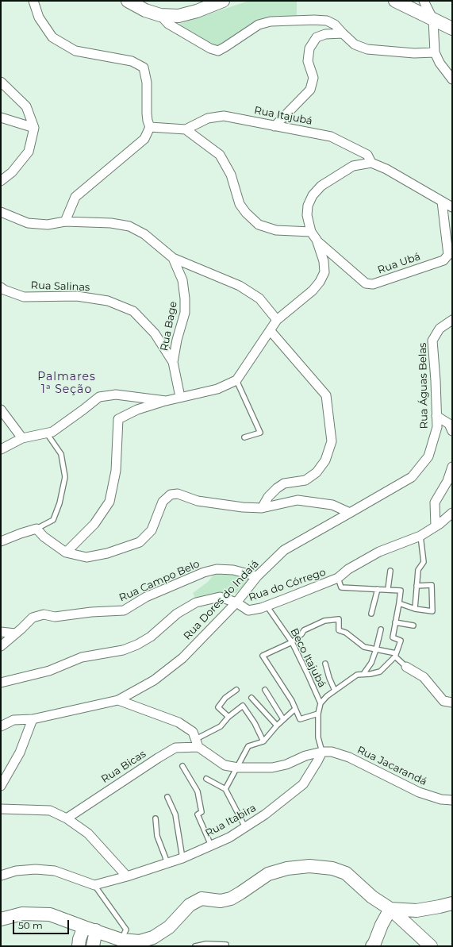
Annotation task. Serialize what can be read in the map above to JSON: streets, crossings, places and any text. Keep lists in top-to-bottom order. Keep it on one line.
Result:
{"streets":{"street":["Rua Itajubá","Rua Ubá","Rua Salinas","Rua Bage","Rua Águas Belas","Rua Campo Belo","Rua do Córrego","Rua Dores do Indaiá","Rua Jacarandá","Rua Bicas","Rua Itabira"],"lane":["Beco Itajubá"]},"crossings":[["Rua Salinas","Rua Bage"],["Rua Águas Belas","Rua Dores do Indaiá"],["Rua Campo Belo","Rua Dores do Indaiá"],["Rua do Córrego","Rua Dores do Indaiá"],["Rua do Córrego","Beco Itajubá"],["Rua Jacarandá","Rua Itabira"]],"districts":["Palmares 1ª Seção"],"scale_bar":"50 m"}
